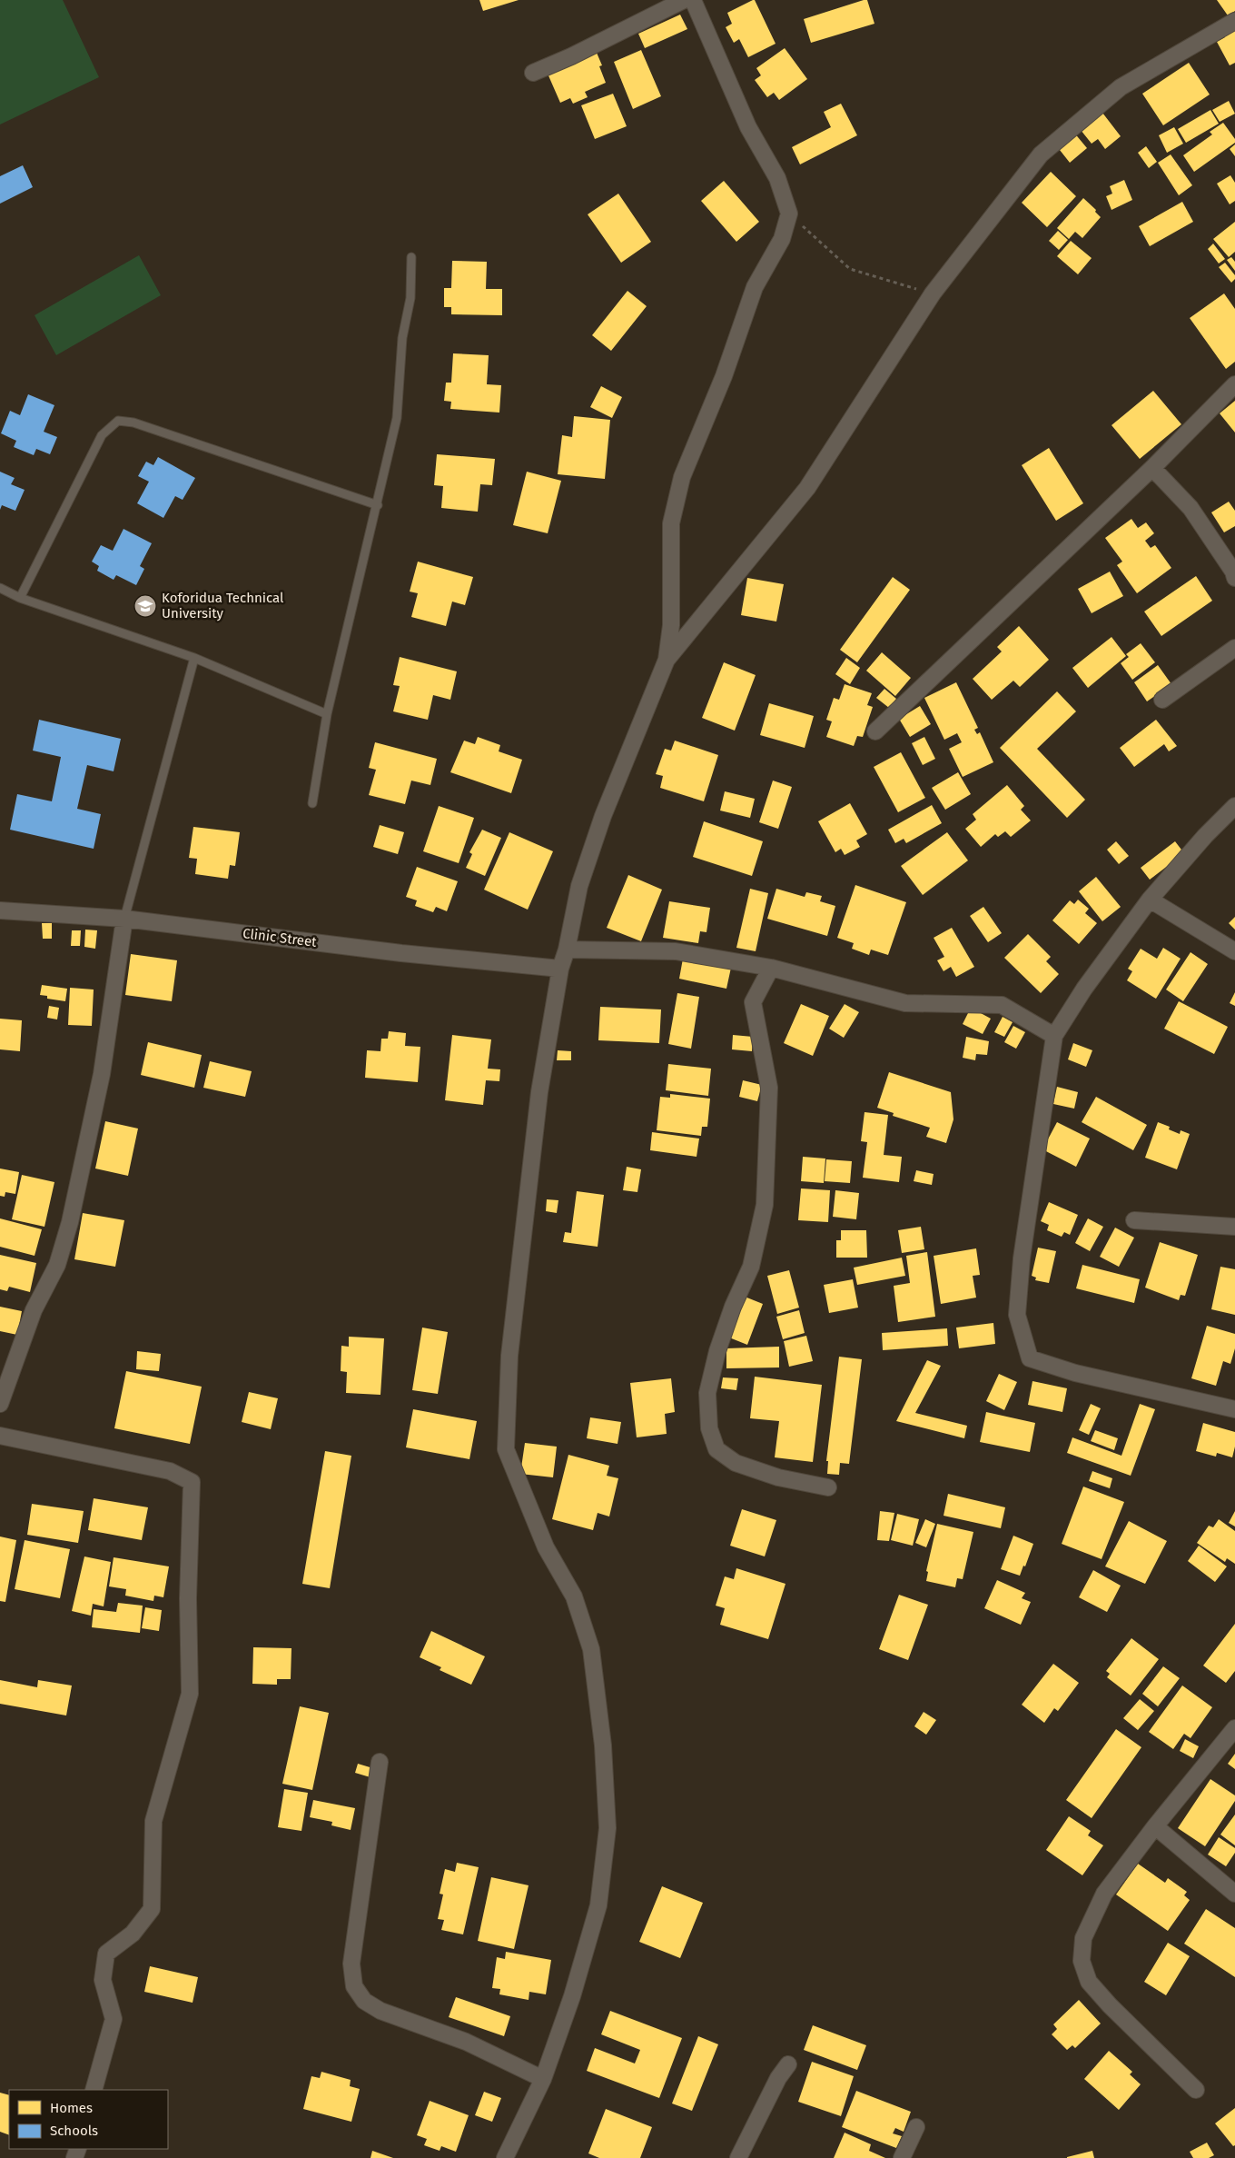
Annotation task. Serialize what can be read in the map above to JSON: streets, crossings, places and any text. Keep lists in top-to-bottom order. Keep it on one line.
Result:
{"streets":{"street":["Clinic Street"]},"places":{"school or university":["Koforidua Technical University"]},"legend":["Homes","Schools"]}
